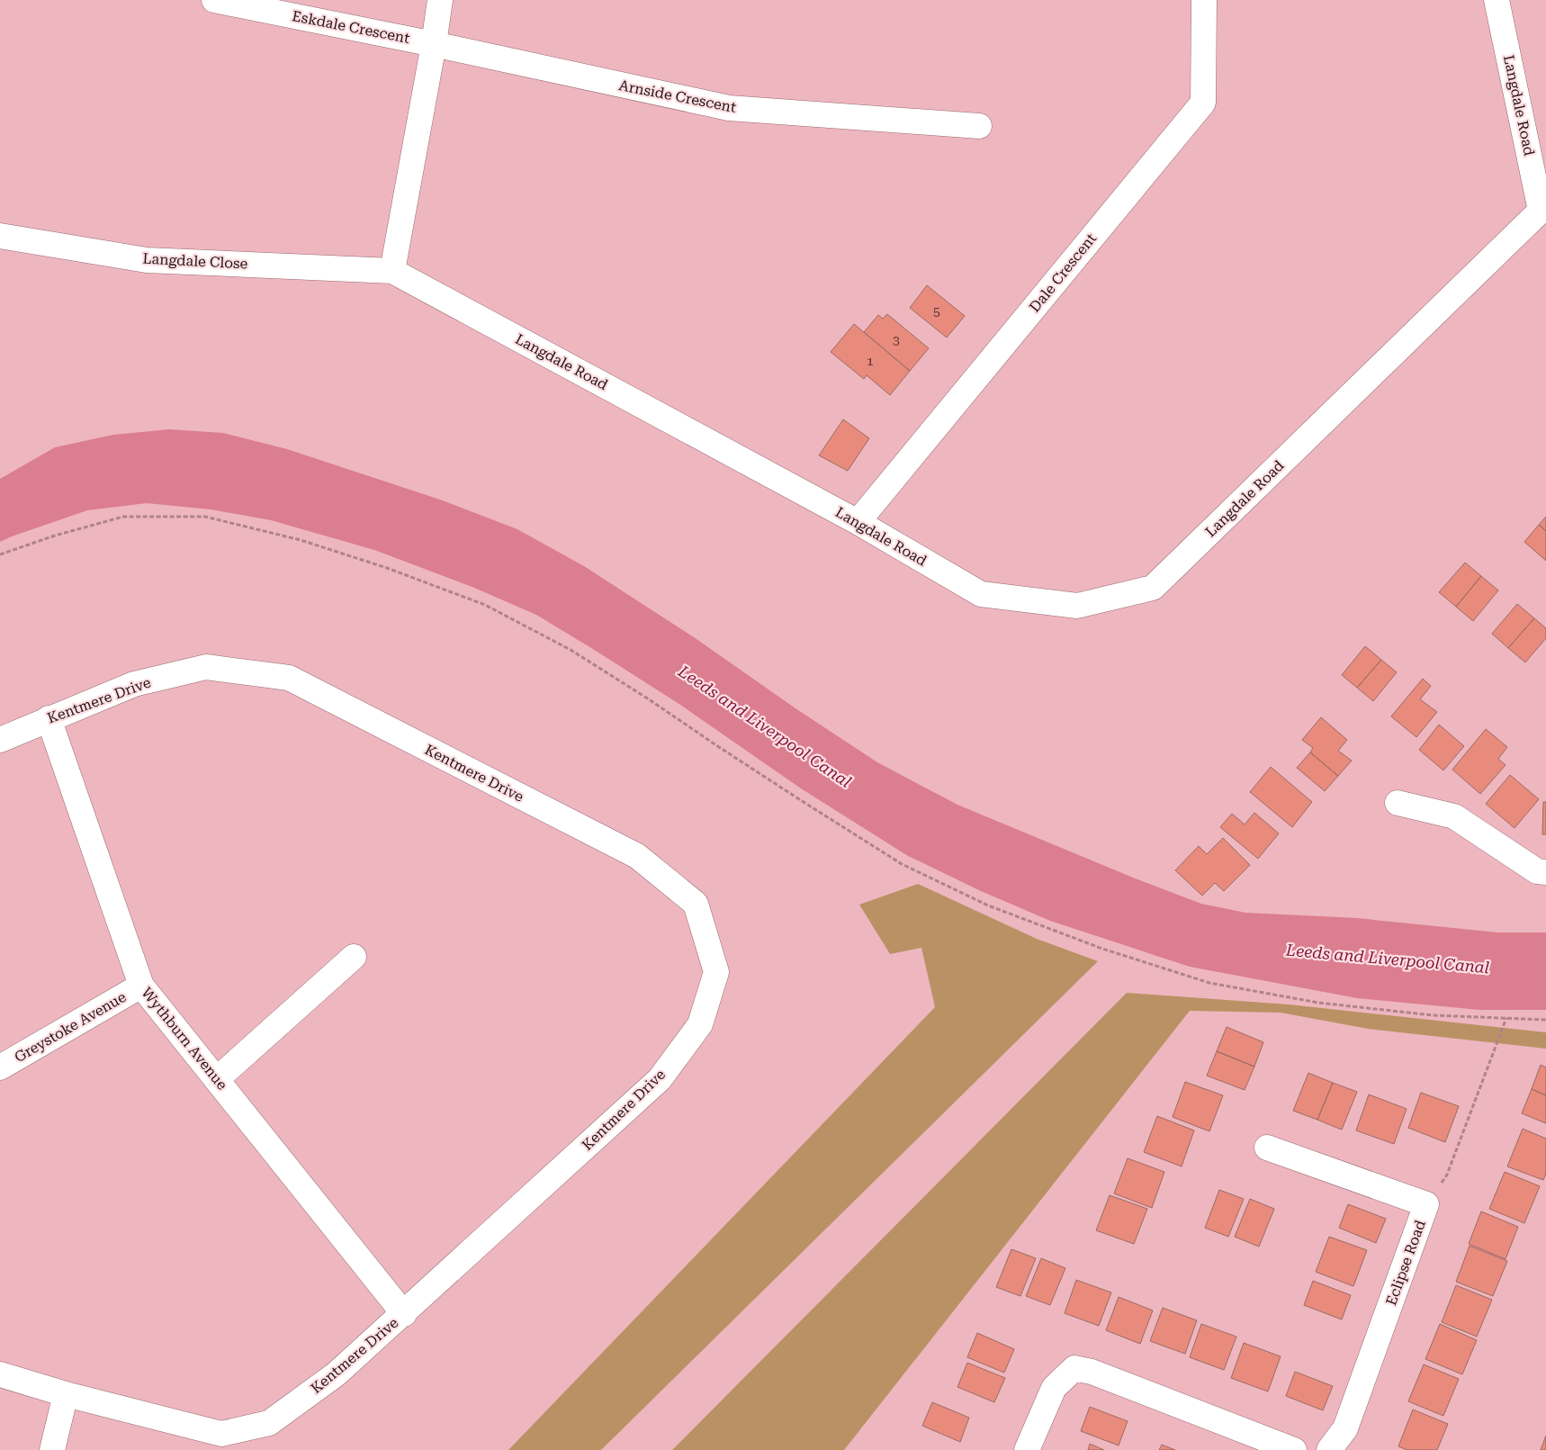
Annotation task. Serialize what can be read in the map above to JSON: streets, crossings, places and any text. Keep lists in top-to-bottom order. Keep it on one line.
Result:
{"streets":{"street":["Eskdale Crescent","Arnside Crescent","Langdale Road","Langdale Close","Dale Crescent","Kentmere Drive","Greystoke Avenue","Wythburn Avenue","Eclipse Road"]},"crossings":[["Eskdale Crescent","Arnside Crescent"],["Langdale Road","Langdale Close"],["Langdale Road","Dale Crescent"],["Kentmere Drive","Wythburn Avenue"],["Greystoke Avenue","Wythburn Avenue"]],"water":["Leeds and Liverpool Canal"],"house_numbers":["5","3","1"]}
